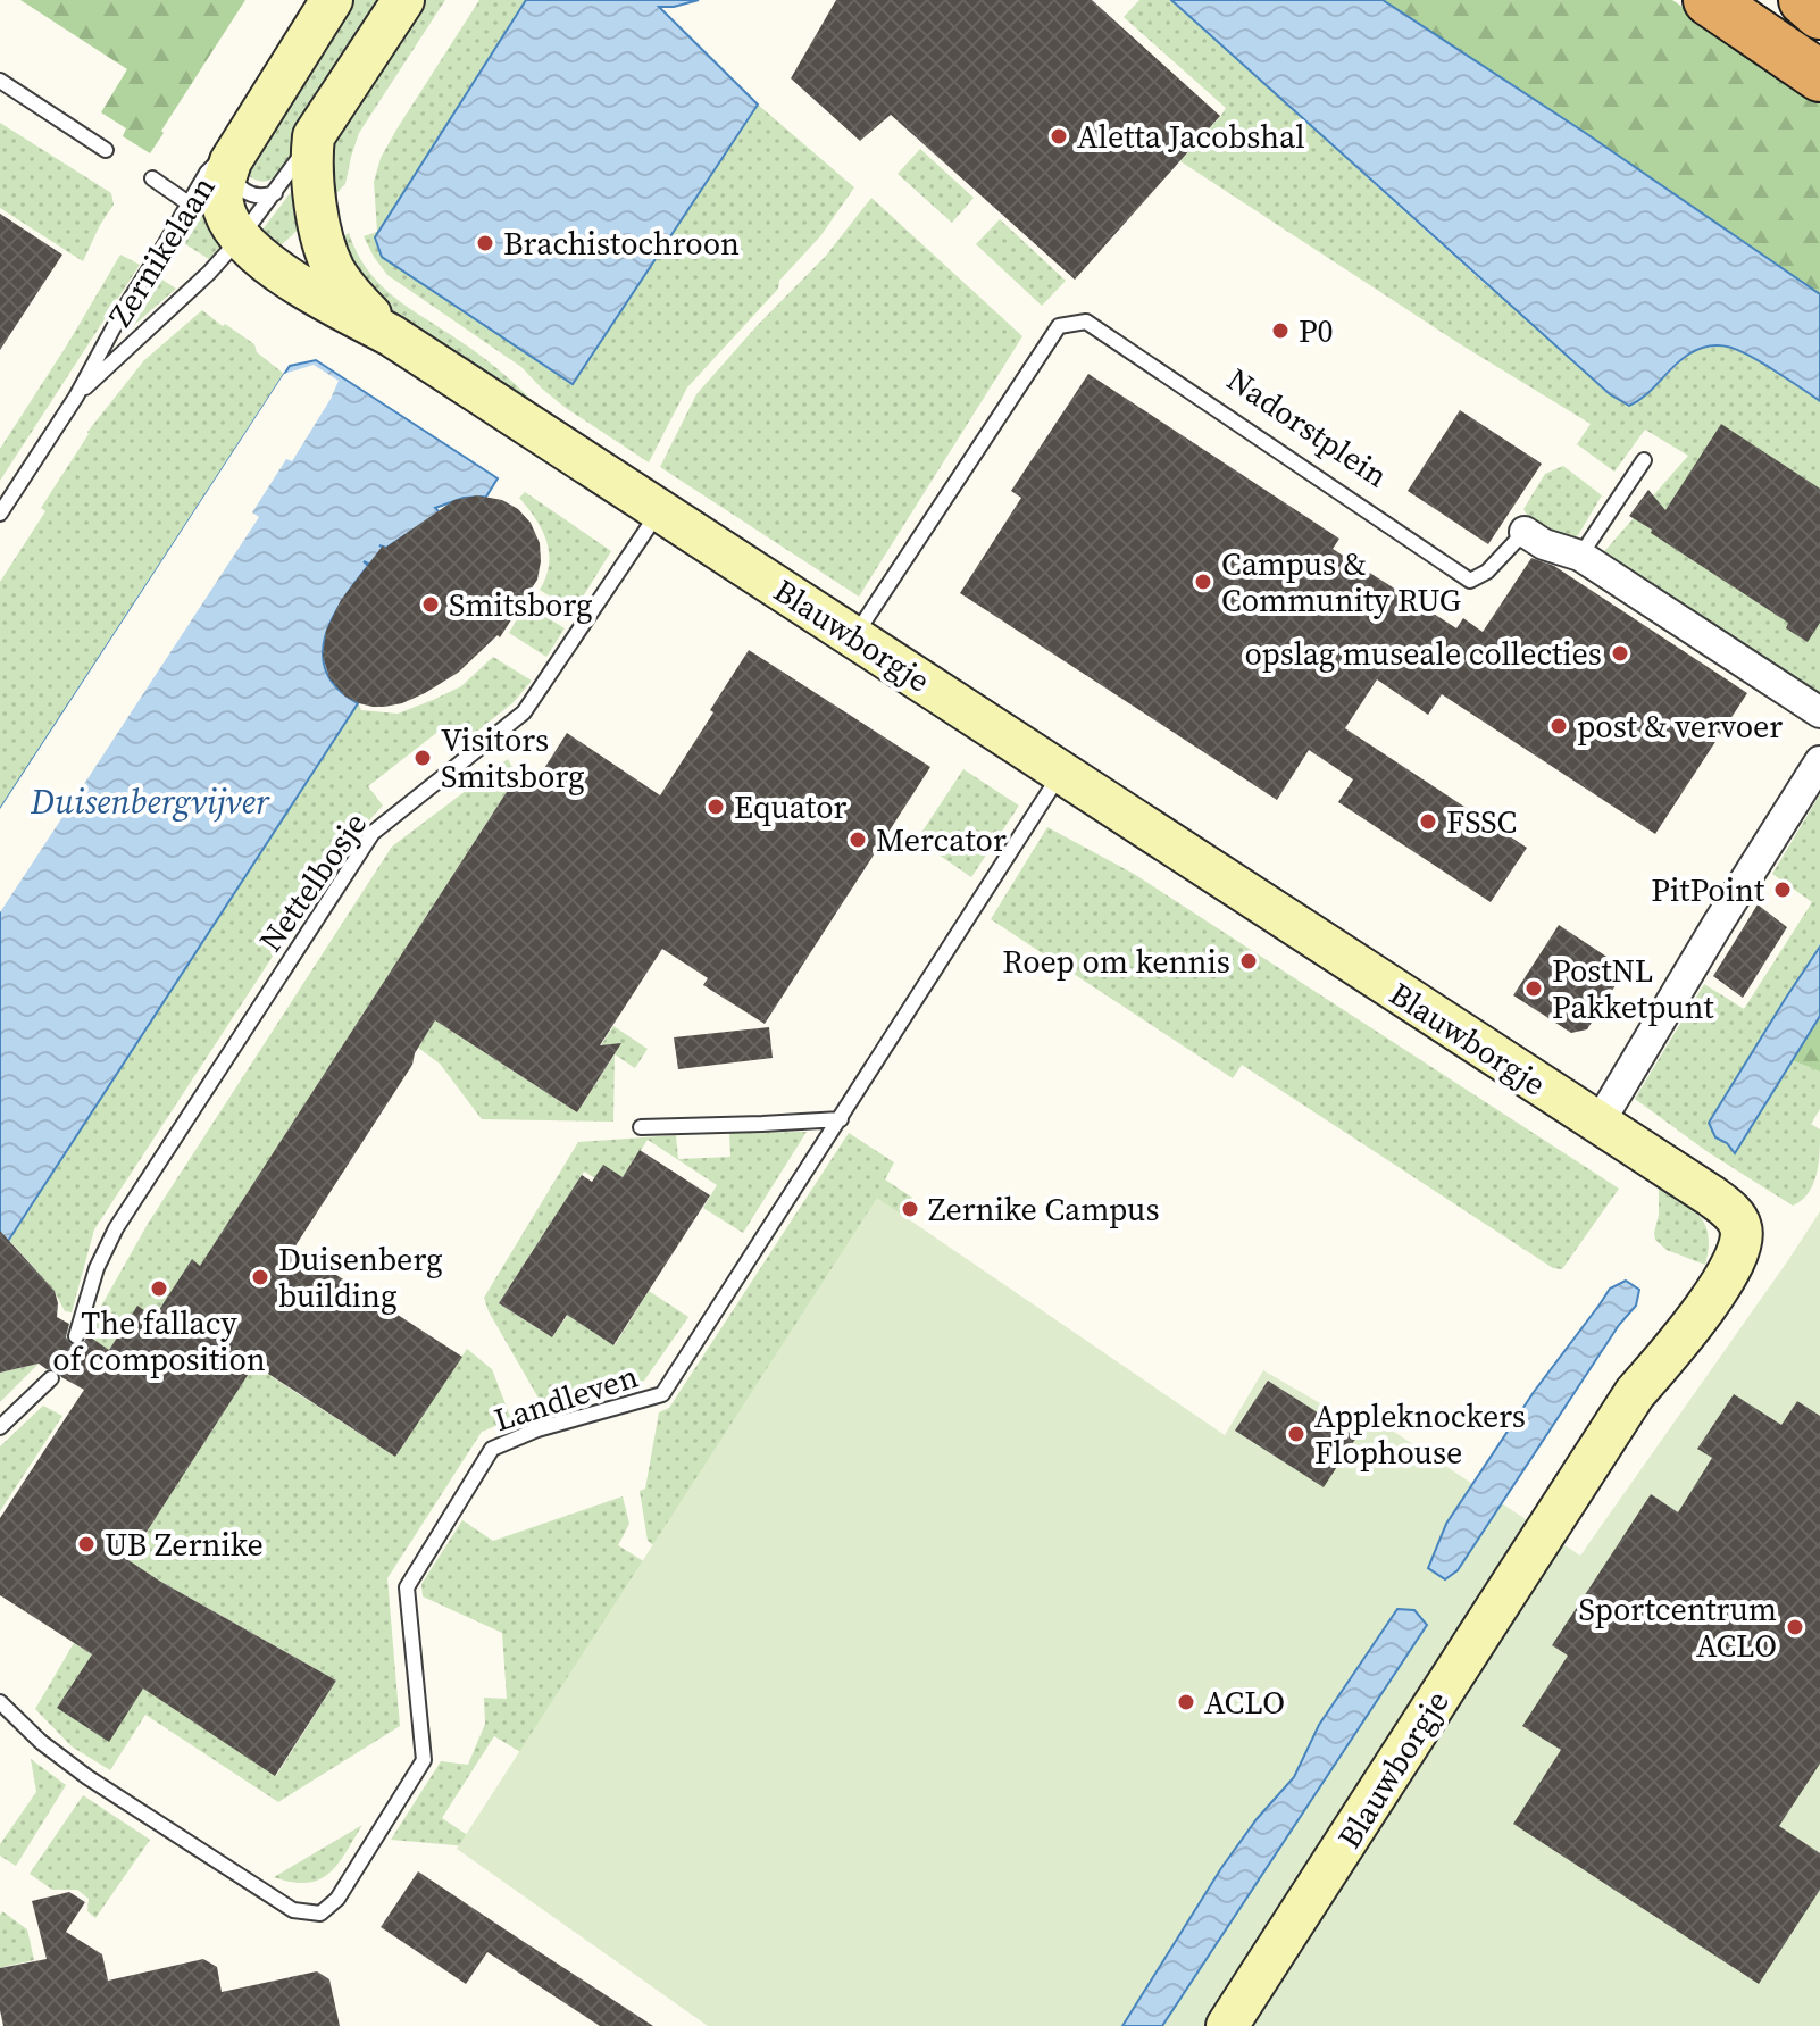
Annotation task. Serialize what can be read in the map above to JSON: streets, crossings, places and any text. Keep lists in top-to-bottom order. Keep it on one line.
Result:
{"streets":{"street":["Zernikelaan","Nadorstplein","Blauwborgje"],"lane":["Nettelbosje","Landleven"]},"crossings":[["Zernikelaan","Blauwborgje"],["Nadorstplein","Blauwborgje"],["Blauwborgje","Nettelbosje"],["Blauwborgje","Landleven"]],"water":["Duisenbergvijver"],"places":["Aletta Jacobshal","Brachistochroon","P0","Campus & Community RUG","Smitsborg","opslag museale collecties","post & vervoer","Visitors Smitsborg","Equator","FSSC","Mercator","PitPoint","Roep om kennis","PostNL Pakketpunt","Zernike Campus","Duisenberg building","The fallacy of composition","Appleknockers Flophouse","UB Zernike","Sportcentrum ACLO","ACLO"]}
